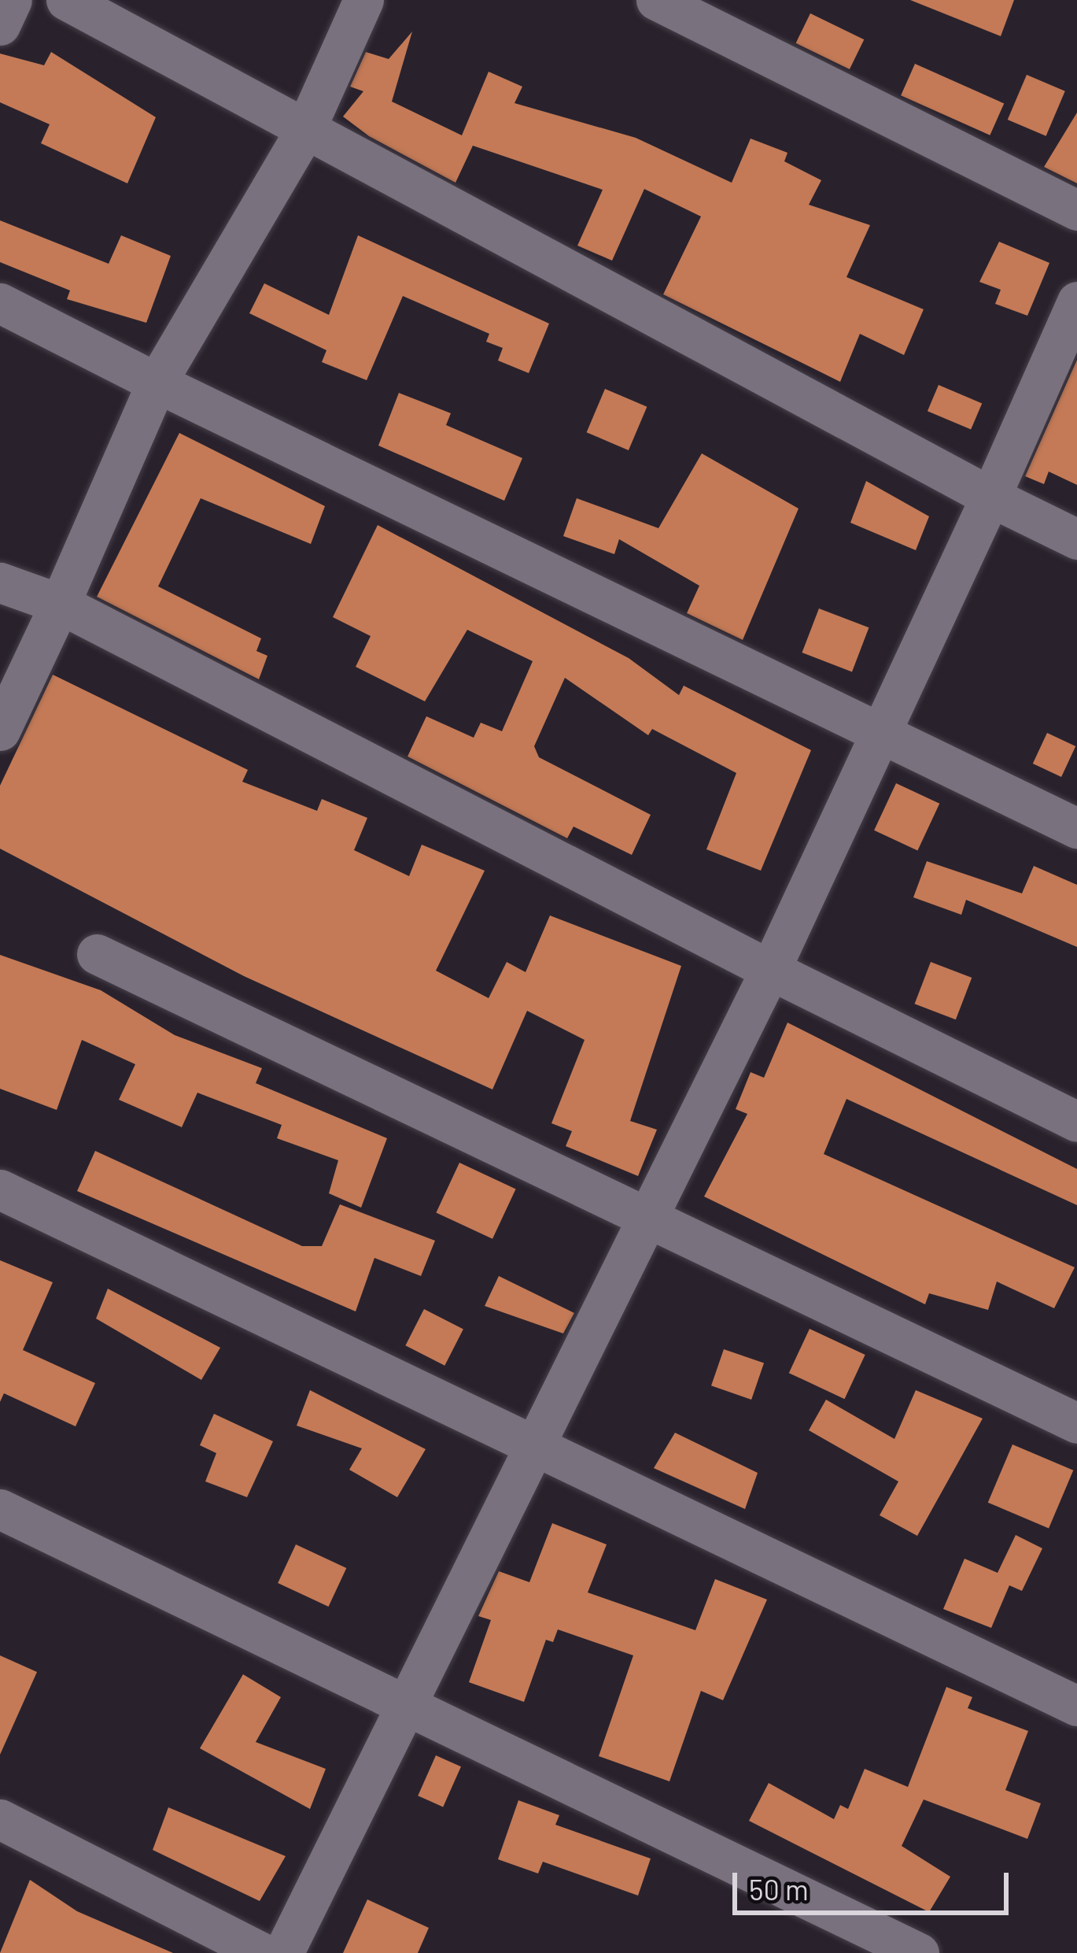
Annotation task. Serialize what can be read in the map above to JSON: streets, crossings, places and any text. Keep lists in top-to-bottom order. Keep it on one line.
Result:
{"scale_bar":"50 m"}
